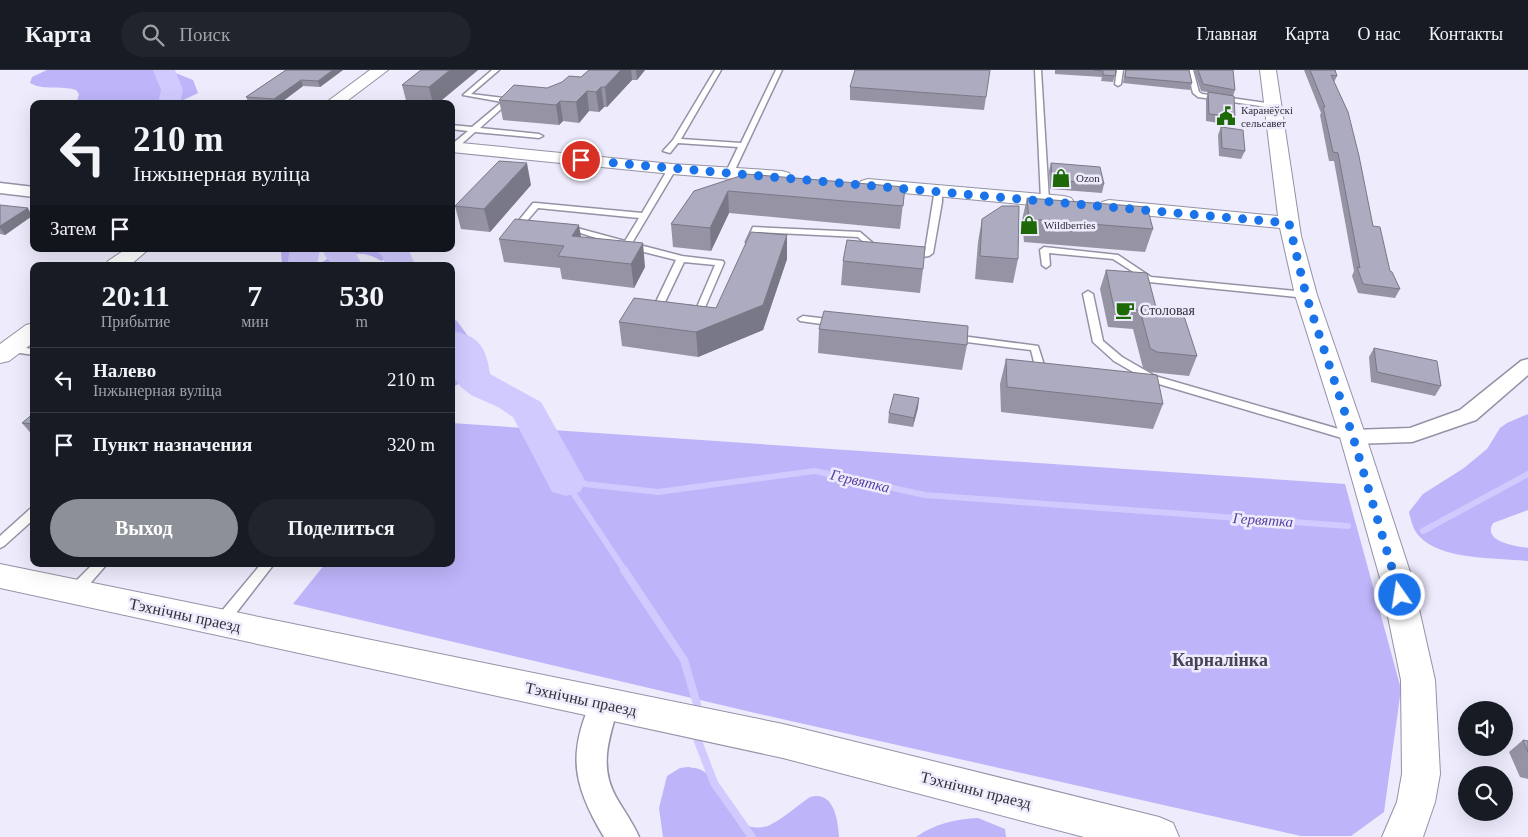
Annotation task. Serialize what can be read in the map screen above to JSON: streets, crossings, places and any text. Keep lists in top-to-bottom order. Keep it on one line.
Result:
{"streets":{"street":["Тэхнічны праезд"]},"districts":["Карналінка"],"water":["Гервятка"],"places":{"public building":["Каранёўскі сельсавет"],"shop":["Ozon","Wildberries"],"cafe":["Столовая"]},"page":{"header":"Карта","search":"Поиск","nav":["Главная","Карта","О нас","Контакты"],"turn":["210 m","Інжынерная вуліца"],"then":"Затем","eta":["20:11","Прибытие","7","мин","530","m"],"list":[{"name":"Налево","note":"Інжынерная вуліца","value":"210 m"},{"name":"Пункт назначения","value":"320 m"}],"buttons":["Выход","Поделиться"]}}
